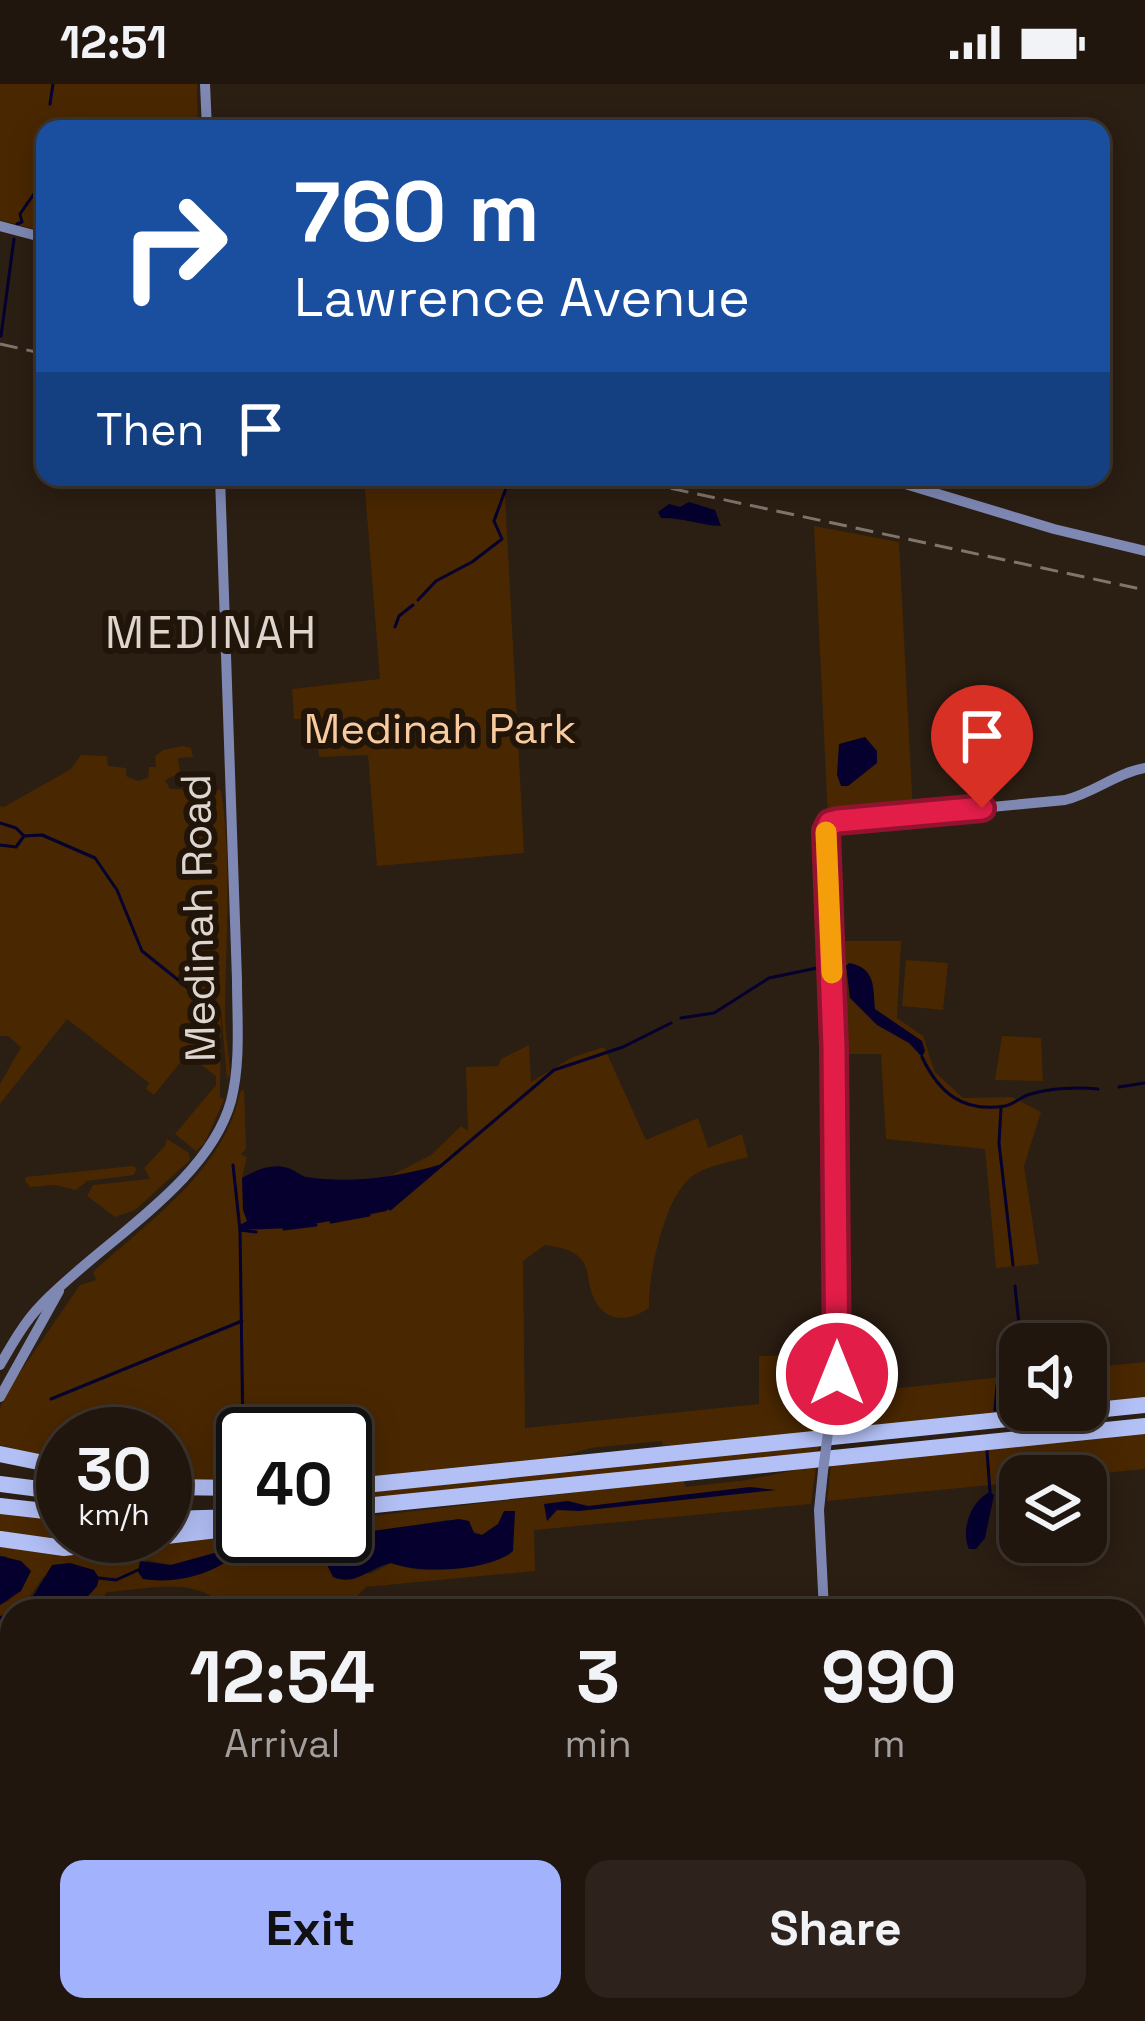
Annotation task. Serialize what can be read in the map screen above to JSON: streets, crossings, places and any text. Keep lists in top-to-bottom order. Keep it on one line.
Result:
{"streets":{"main road":["Medinah Road"]},"districts":["MEDINAH"],"parks":["Medinah Park"],"page":{"status":"12:51","turn":["760 m","Lawrence Avenue"],"then":"Then","speed":"30 km/h","limit":"40","eta":["12:54","Arrival","3","min","990","m"],"buttons":["Exit","Share"]}}
